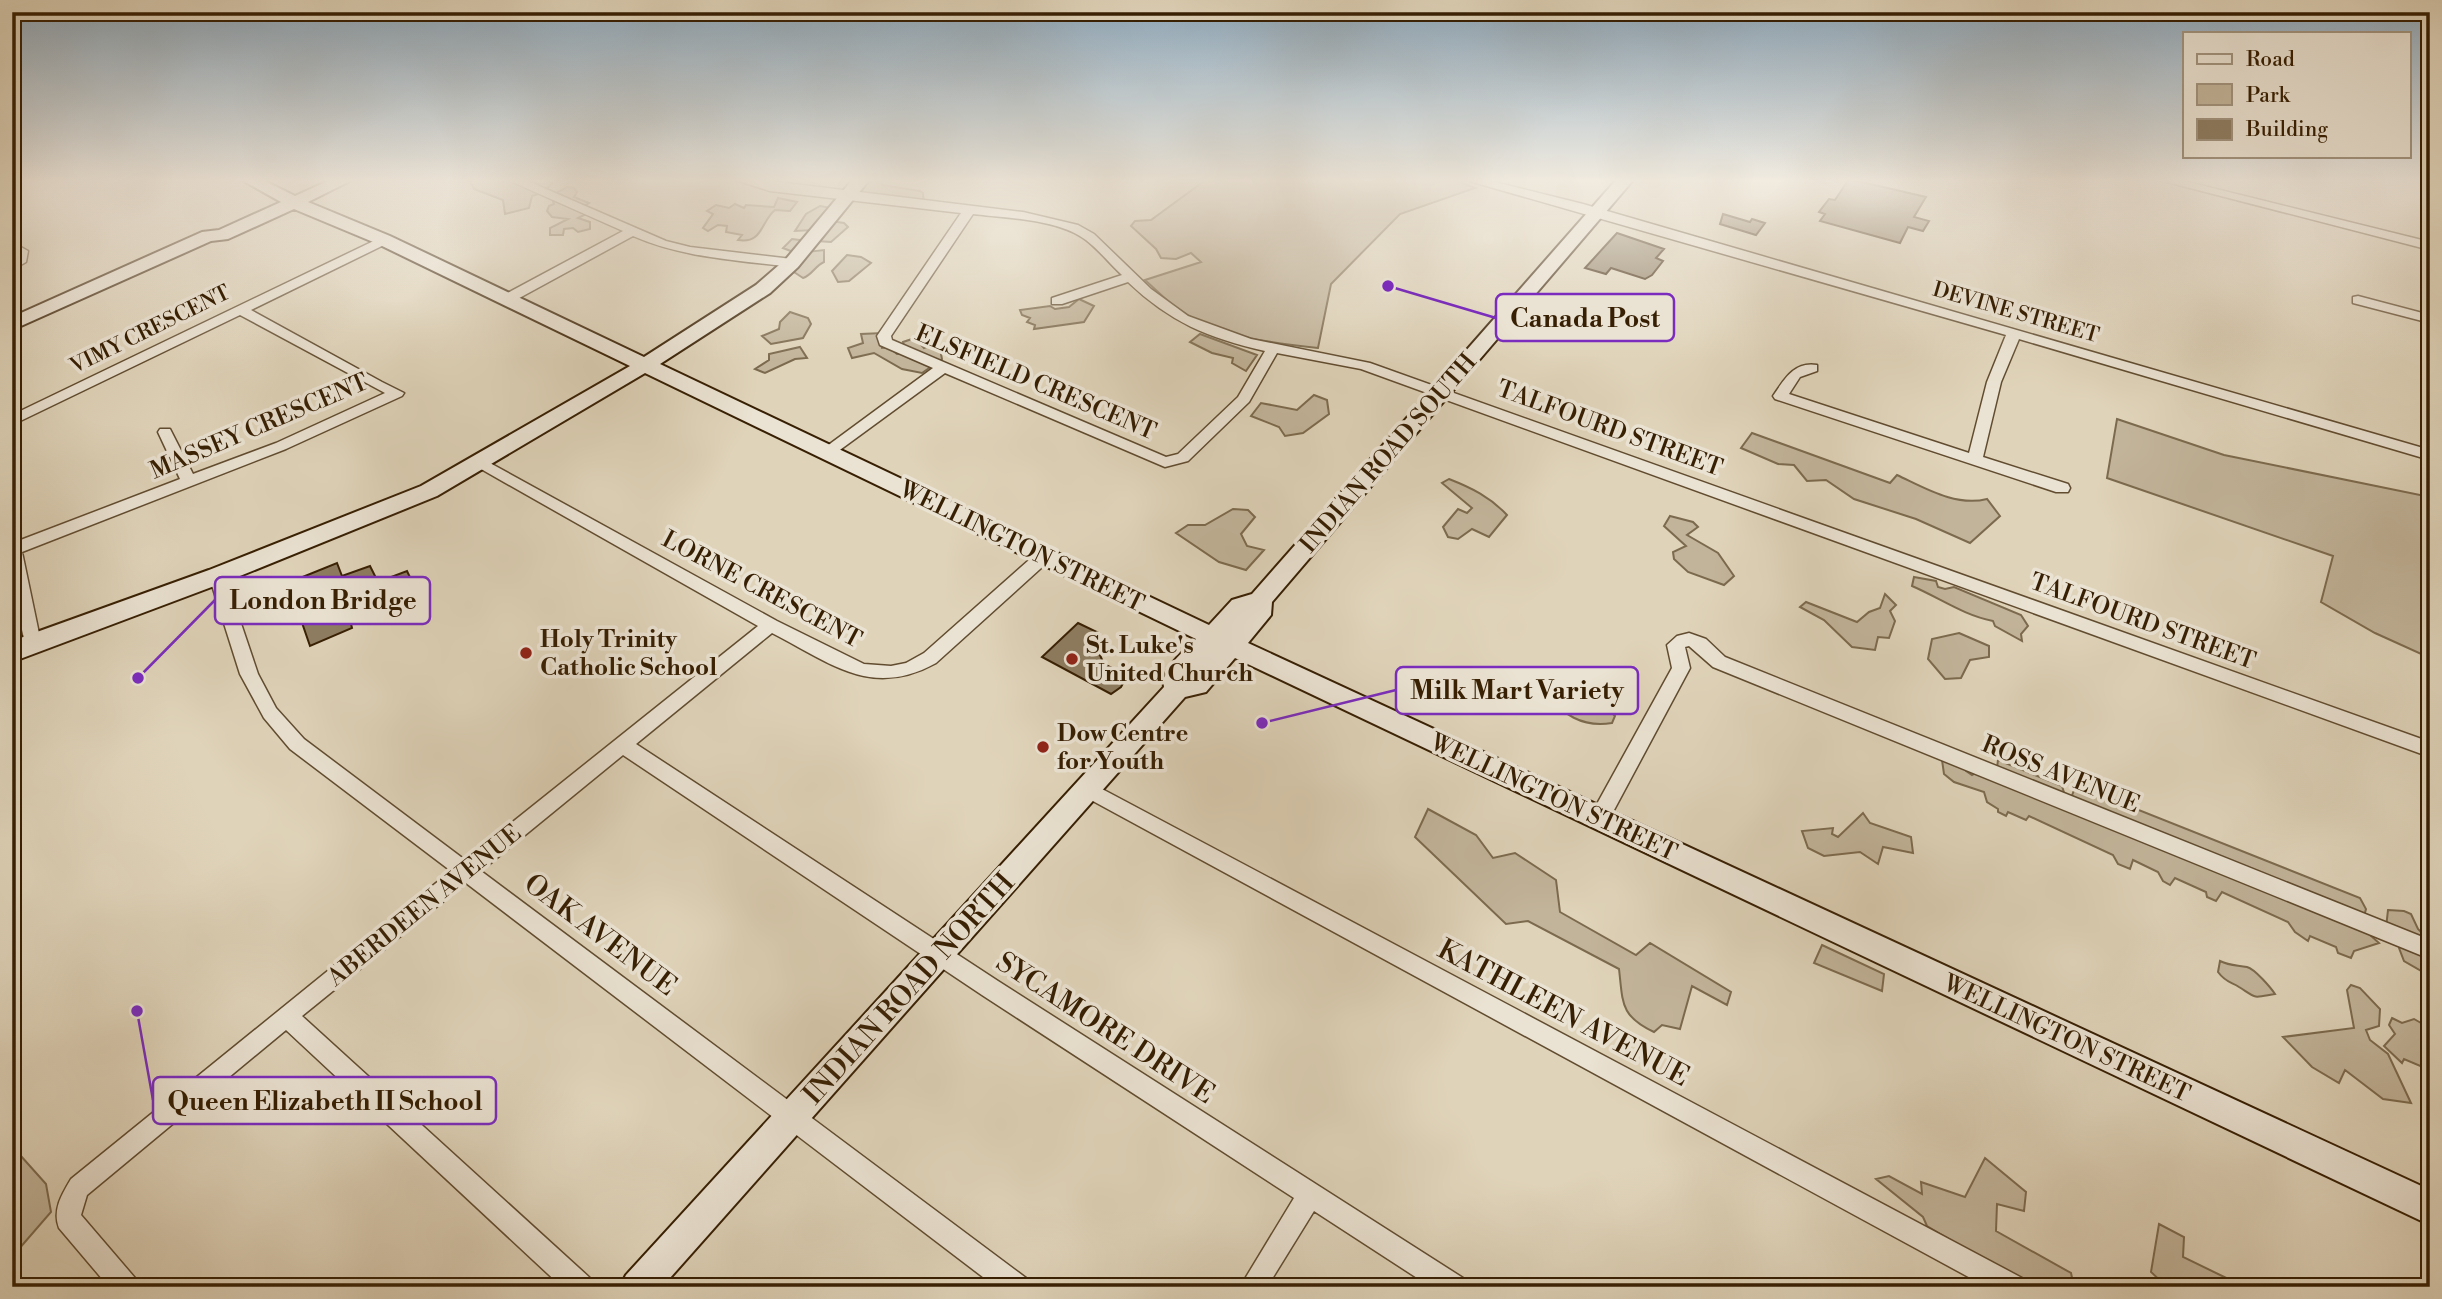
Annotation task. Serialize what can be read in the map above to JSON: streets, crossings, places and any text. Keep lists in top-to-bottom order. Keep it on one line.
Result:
{"streets":{"main road":["INDIAN ROAD SOUTH","WELLINGTON STREET","INDIAN ROAD NORTH"],"street":["DEVINE STREET","VIMY CRESCENT","ELSFIELD CRESCENT","MASSEY CRESCENT","TALFOURD STREET","LORNE CRESCENT","ROSS AVENUE","ABERDEEN AVENUE","OAK AVENUE","KATHLEEN AVENUE","SYCAMORE DRIVE"]},"crossings":[["VIMY CRESCENT","MASSEY CRESCENT"],["VIMY CRESCENT","WELLINGTON STREET"],["ELSFIELD CRESCENT","TALFOURD STREET"],["TALFOURD STREET","INDIAN ROAD SOUTH"],["INDIAN ROAD SOUTH","WELLINGTON STREET"],["INDIAN ROAD SOUTH","INDIAN ROAD NORTH"],["WELLINGTON STREET","LORNE CRESCENT"],["WELLINGTON STREET","ROSS AVENUE"],["WELLINGTON STREET","INDIAN ROAD NORTH"],["LORNE CRESCENT","ABERDEEN AVENUE"],["ABERDEEN AVENUE","OAK AVENUE"],["ABERDEEN AVENUE","SYCAMORE DRIVE"],["OAK AVENUE","INDIAN ROAD NORTH"],["INDIAN ROAD NORTH","KATHLEEN AVENUE"],["INDIAN ROAD NORTH","SYCAMORE DRIVE"]],"places":["Canada Post","Holy Trinity Catholic School","St. Luke's United Church","London Bridge","Milk Mart Variety","Dow Centre for Youth","Queen Elizabeth II School"],"legend":["Road","Park","Building"]}
